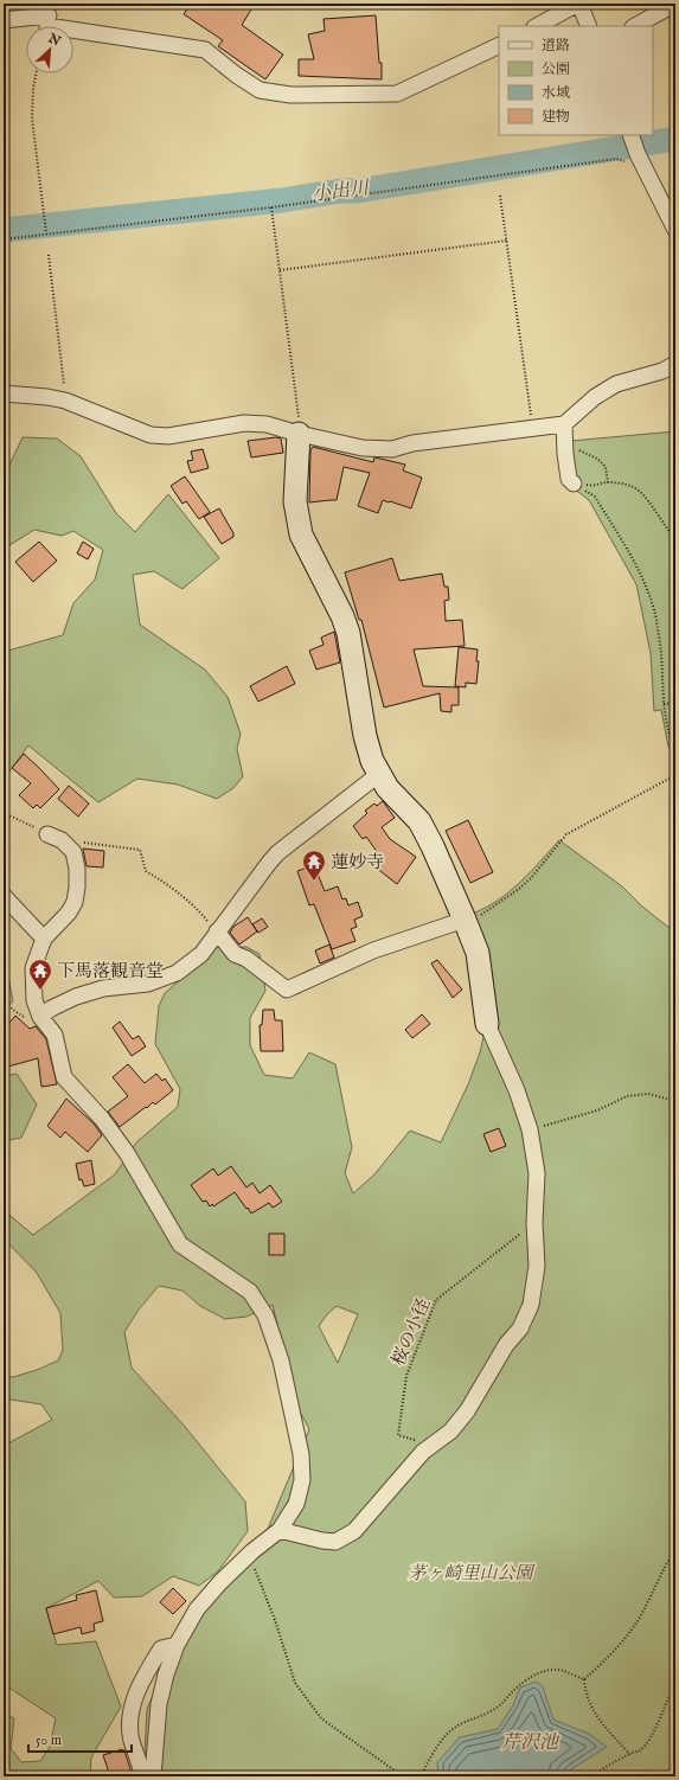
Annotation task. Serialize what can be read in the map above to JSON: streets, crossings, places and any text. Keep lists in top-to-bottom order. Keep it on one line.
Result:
{"streets":{"path":["桜の小径"]},"water":["小出川","芹沢池"],"parks":["茅ヶ崎里山公園"],"places":{"temple":["蓮妙寺","下馬落観音堂"]},"legend":["道路","公園","水域","建物"],"scale_bar":"50 m","north":"top right"}
